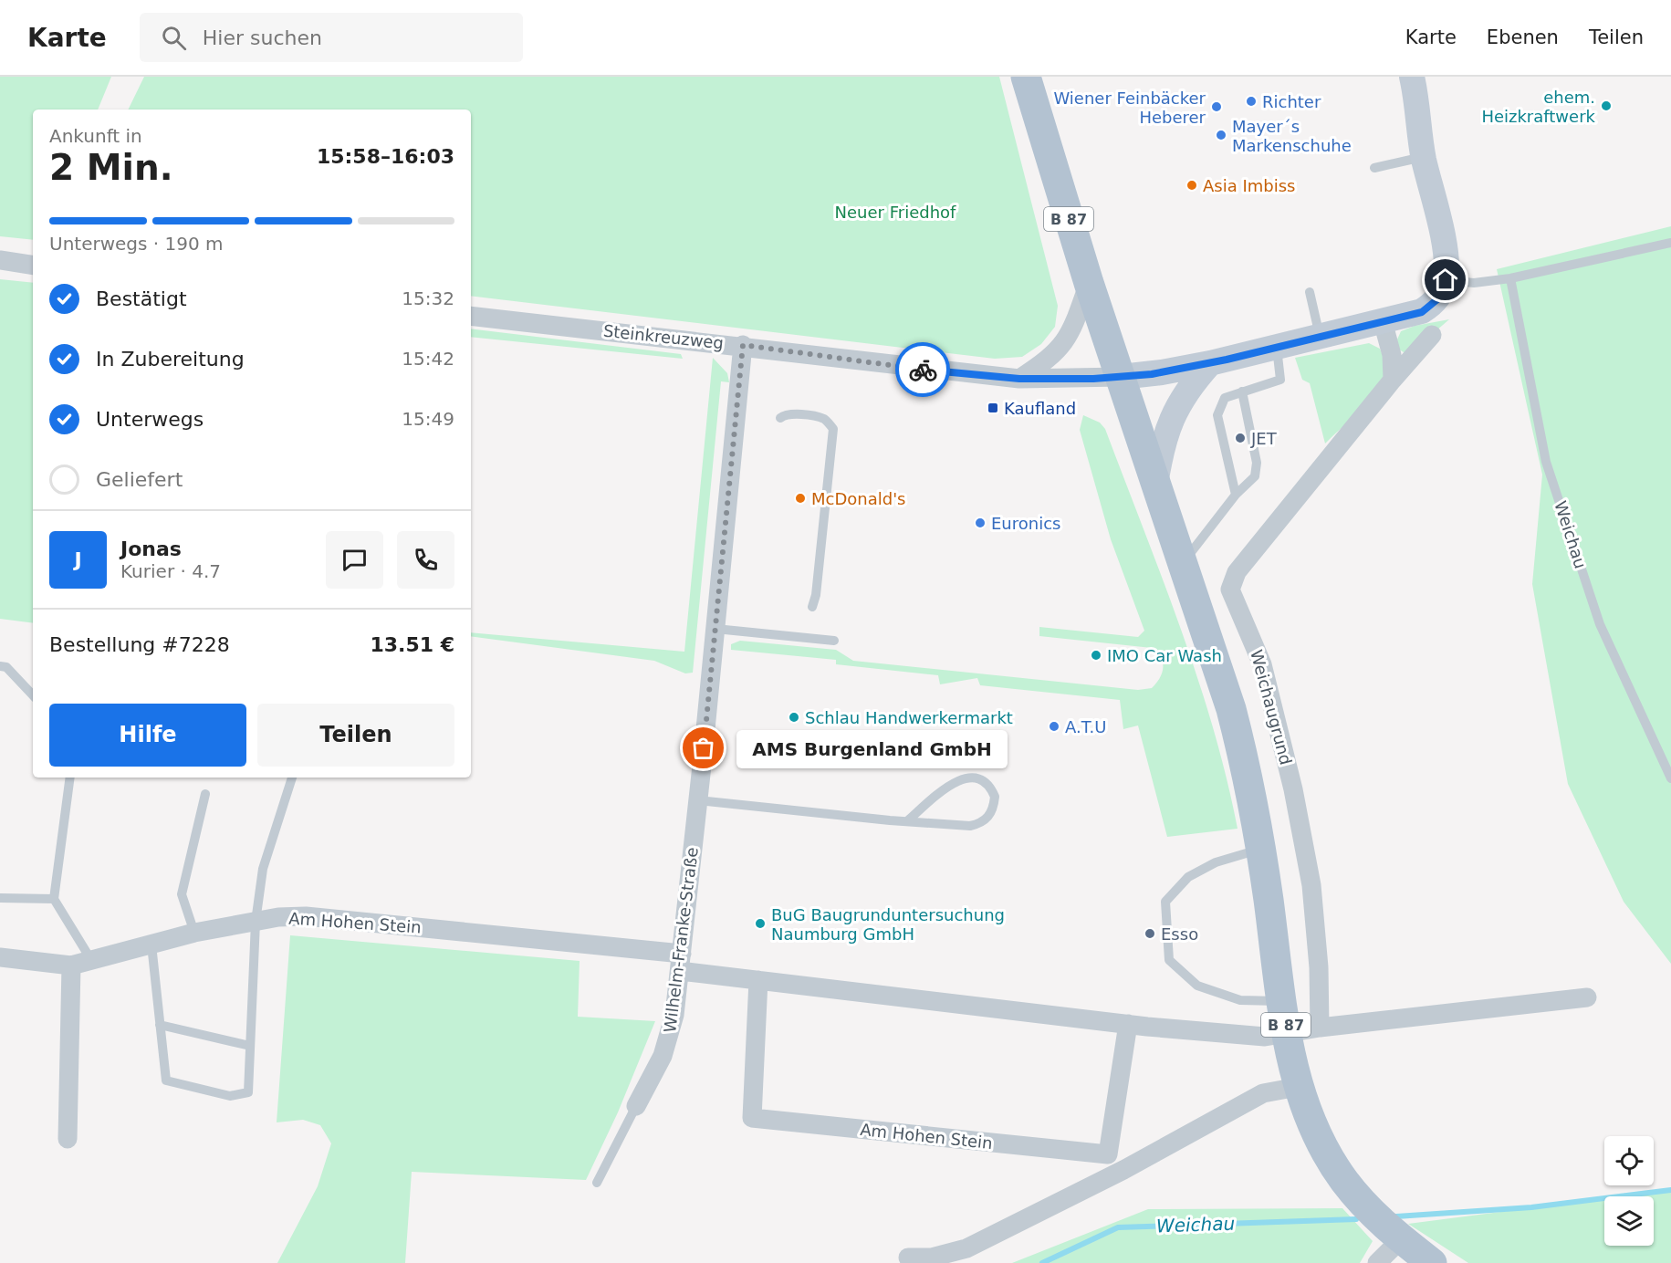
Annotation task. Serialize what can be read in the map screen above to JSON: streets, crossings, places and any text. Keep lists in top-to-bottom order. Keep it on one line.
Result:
{"streets":{"main road":["B 87"],"street":["Steinkreuzweg","Weichaugrund","Am Hohen Stein","Wilhelm-Franke-Straße"],"lane":["Weichau"]},"crossings":[["B 87","Steinkreuzweg"],["B 87","Am Hohen Stein"],["Steinkreuzweg","Wilhelm-Franke-Straße"],["Am Hohen Stein","Wilhelm-Franke-Straße"]],"water":["Weichau"],"parks":["Neuer Friedhof"],"places":{"other":["Richter","ehem. Heizkraftwerk","Wiener Feinbäcker Heberer","Mayer´s Markenschuhe","Asia Imbiss","JET","McDonald's","Euronics","IMO Car Wash","Schlau Handwerkermarkt","A.T.U","AMS Burgenland GmbH","BuG Baugrunduntersuchung Naumburg GmbH","Esso"],"transit":["Kaufland"]},"page":{"header":"Karte","search":"Hier suchen","nav":["Karte","Ebenen","Teilen"],"heading":["2 Min.","Ankunft in","15:58–16:03"],"panel":["Jonas","Kurier · 4.7","Bestellung #7228","13.51 €"],"bar":"Unterwegs · 190 m","list":[["Bestätigt","15:32"],["In Zubereitung","15:42"],["Unterwegs","15:49"],"Geliefert"],"round":"J","buttons":["Hilfe","Teilen"],"bubble":"AMS Burgenland GmbH"}}
